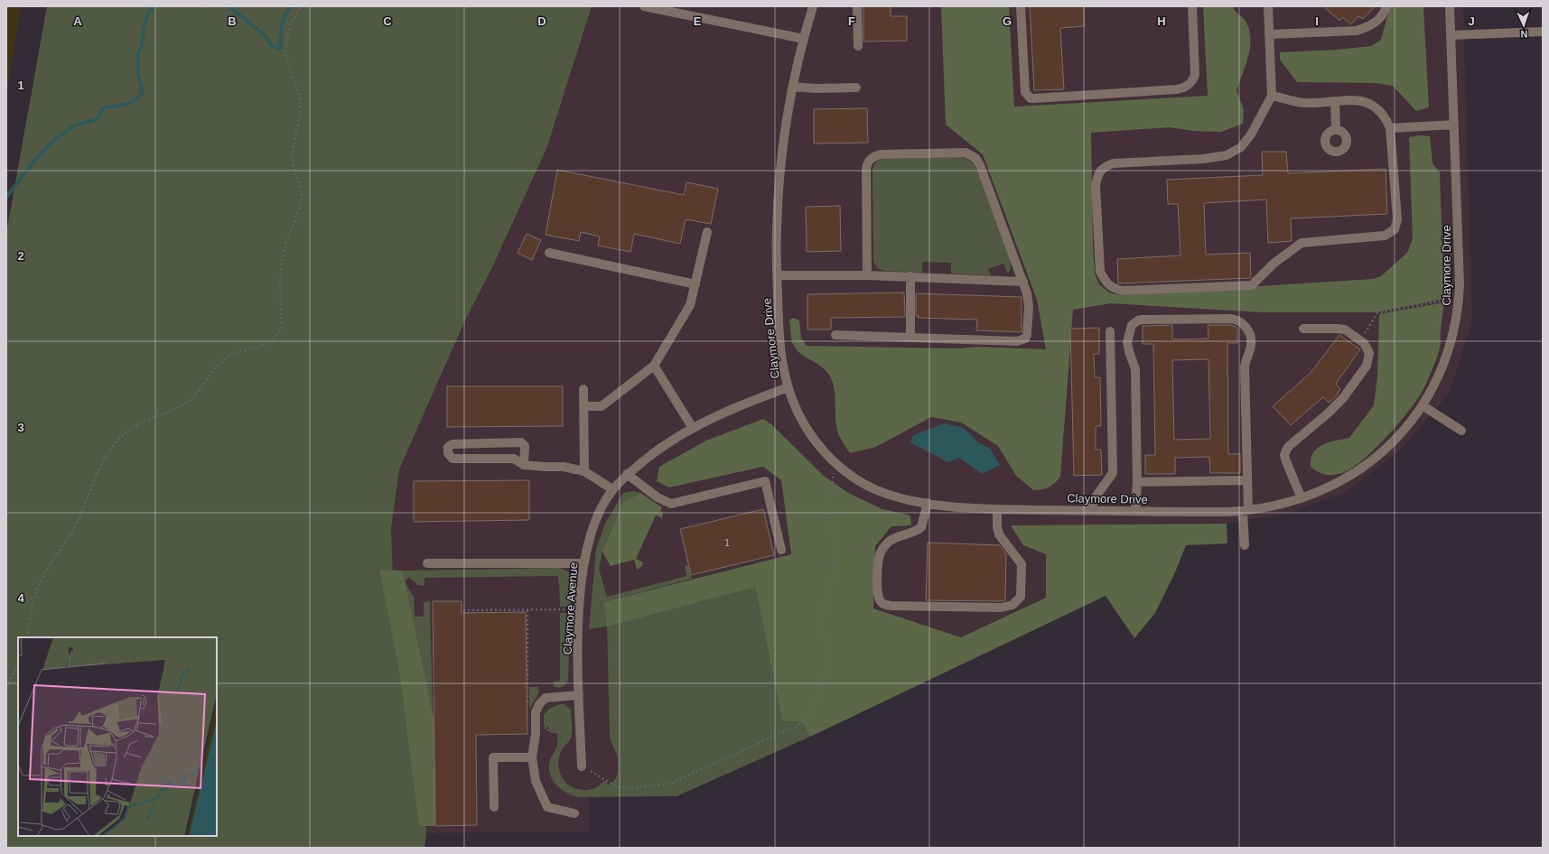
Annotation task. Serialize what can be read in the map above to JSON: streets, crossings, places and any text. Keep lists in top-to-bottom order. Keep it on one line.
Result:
{"streets":{"street":["Claymore Drive","Claymore Avenue"]},"crossings":[["Claymore Drive","Claymore Avenue"]],"house_numbers":["1"],"north":"bottom","grid":{"columns":["A","B","C","D","E","F","G","H","I","J"],"rows":["1","2","3","4"]}}
